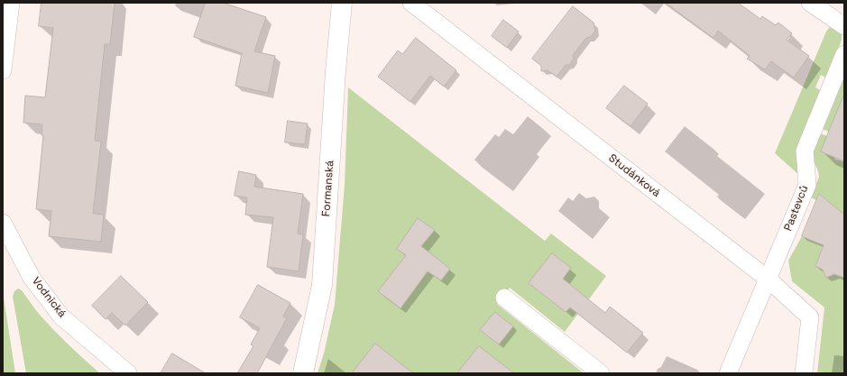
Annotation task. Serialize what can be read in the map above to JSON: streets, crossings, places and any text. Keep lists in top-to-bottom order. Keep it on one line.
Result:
{"streets":{"street":["Studánková","Formanská","Pastevců","Vodnická"]},"crossings":[["Studánková","Pastevců"]]}
